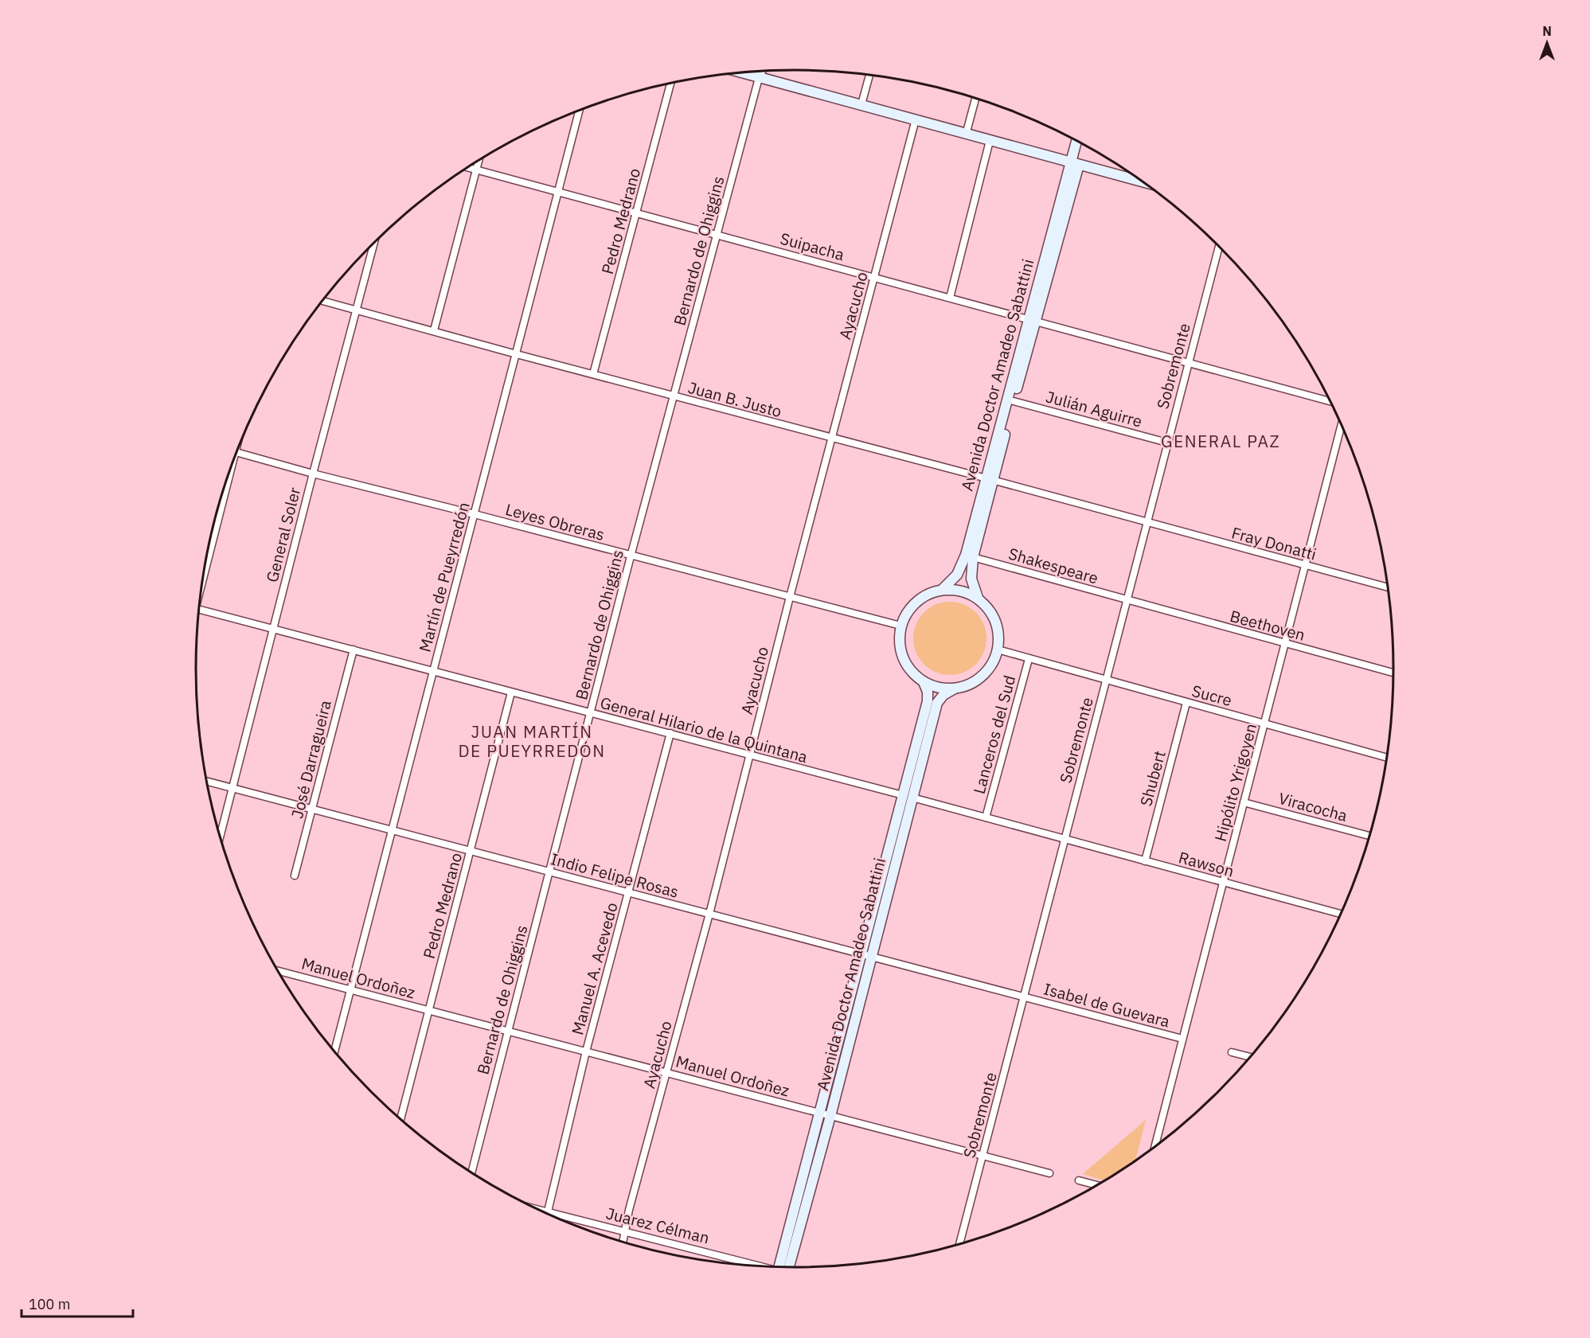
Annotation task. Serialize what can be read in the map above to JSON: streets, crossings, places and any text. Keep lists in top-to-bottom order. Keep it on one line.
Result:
{"streets":{"main road":["Avenida Doctor Amadeo Sabattini"],"street":["Pedro Medrano","Suipacha","Bernardo de Ohiggins","Ayacucho","Sobremonte","Juan B. Justo","Julián Aguirre","Leyes Obreras","General Soler","Fray Donatti","Shakespeare","Martín de Pueyrredón","Beethoven","Sucre","General Hilario de la Quintana","Lanceros del Sud","José Darragueira","Shubert","Hipólito Yrigoyen","Viracocha","Rawson","Indio Felipe Rosas","Manuel A. Acevedo","Manuel Ordoñez","Isabel de Guevara","Juarez Célman"]},"crossings":[["Pedro Medrano","Suipacha"],["Pedro Medrano","Juan B. Justo"],["Pedro Medrano","General Hilario de la Quintana"],["Pedro Medrano","Indio Felipe Rosas"],["Pedro Medrano","Manuel Ordoñez"],["Suipacha","Bernardo de Ohiggins"],["Suipacha","Ayacucho"],["Suipacha","Sobremonte"],["Suipacha","Avenida Doctor Amadeo Sabattini"],["Suipacha","Martín de Pueyrredón"],["Bernardo de Ohiggins","Juan B. Justo"],["Bernardo de Ohiggins","Leyes Obreras"],["Bernardo de Ohiggins","General Hilario de la Quintana"],["Bernardo de Ohiggins","Indio Felipe Rosas"],["Bernardo de Ohiggins","Manuel Ordoñez"],["Ayacucho","Juan B. Justo"],["Ayacucho","Leyes Obreras"],["Ayacucho","General Hilario de la Quintana"],["Ayacucho","Indio Felipe Rosas"],["Ayacucho","Manuel Ordoñez"],["Ayacucho","Juarez Célman"],["Sobremonte","Juan B. Justo"],["Sobremonte","Julián Aguirre"],["Sobremonte","Fray Donatti"],["Sobremonte","Shakespeare"],["Sobremonte","Beethoven"],["Sobremonte","Sucre"],["Sobremonte","Rawson"],["Sobremonte","Indio Felipe Rosas"],["Sobremonte","Manuel Ordoñez"],["Sobremonte","Isabel de Guevara"],["Avenida Doctor Amadeo Sabattini","Juan B. Justo"],["Avenida Doctor Amadeo Sabattini","Julián Aguirre"],["Avenida Doctor Amadeo Sabattini","Leyes Obreras"],["Avenida Doctor Amadeo Sabattini","Shakespeare"],["Avenida Doctor Amadeo Sabattini","General Hilario de la Quintana"],["Avenida Doctor Amadeo Sabattini","Indio Felipe Rosas"],["Avenida Doctor Amadeo Sabattini","Manuel Ordoñez"],["Juan B. Justo","General Soler"],["Juan B. Justo","Fray Donatti"],["Juan B. Justo","Martín de Pueyrredón"],["Leyes Obreras","General Soler"],["Leyes Obreras","Martín de Pueyrredón"],["General Soler","General Hilario de la Quintana"],["General Soler","Indio Felipe Rosas"],["Fray Donatti","Hipólito Yrigoyen"],["Shakespeare","Beethoven"],["Martín de Pueyrredón","General Hilario de la Quintana"],["Martín de Pueyrredón","Indio Felipe Rosas"],["Martín de Pueyrredón","Manuel Ordoñez"],["Beethoven","Hipólito Yrigoyen"],["Sucre","Shubert"],["Sucre","Hipólito Yrigoyen"],["General Hilario de la Quintana","José Darragueira"],["General Hilario de la Quintana","Manuel A. Acevedo"],["José Darragueira","Indio Felipe Rosas"],["Shubert","Rawson"],["Hipólito Yrigoyen","Viracocha"],["Hipólito Yrigoyen","Rawson"],["Hipólito Yrigoyen","Isabel de Guevara"],["Indio Felipe Rosas","Manuel A. Acevedo"],["Indio Felipe Rosas","Isabel de Guevara"],["Manuel A. Acevedo","Manuel Ordoñez"],["Manuel A. Acevedo","Juarez Célman"]],"districts":["GENERAL PAZ","JUAN MARTÍN DE PUEYRREDÓN"],"scale_bar":"100 m","north":"top"}
